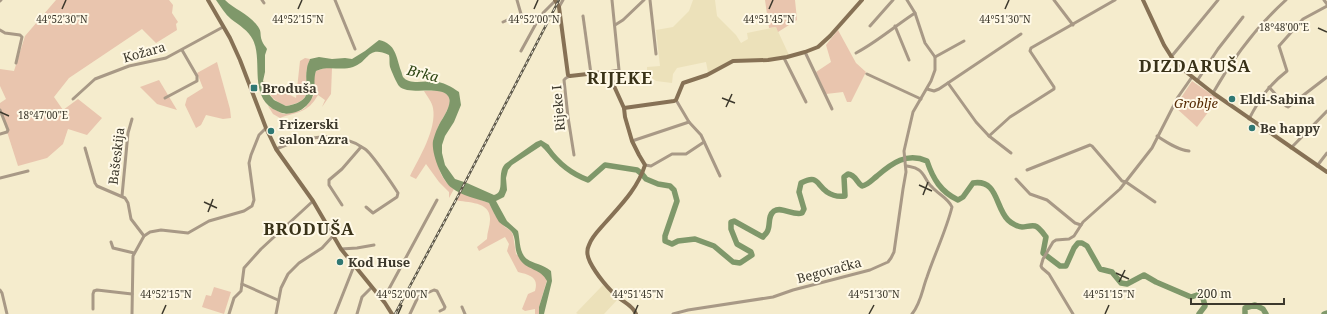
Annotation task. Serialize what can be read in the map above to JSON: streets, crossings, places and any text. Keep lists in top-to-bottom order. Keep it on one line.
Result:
{"streets":{"street":["Kožara","Rijeke I","Bašeskija","Begovačka"]},"districts":["DIZDARUŠA","RIJEKE","BRODUŠA"],"water":["Brka"],"parks":["Groblje"],"places":{"transit":["Broduša"],"other":["Eldi-Sabina","Be happy","Frizerski salon Azra","Kod Huse"]},"scale_bar":"200 m","coordinates":["44°52'00\"N","44°51'45\"N","44°51'30\"N","44°52'30\"N","44°52'15\"N","18°48'00\"E","18°47'00\"E","44°51'15\"N"]}
